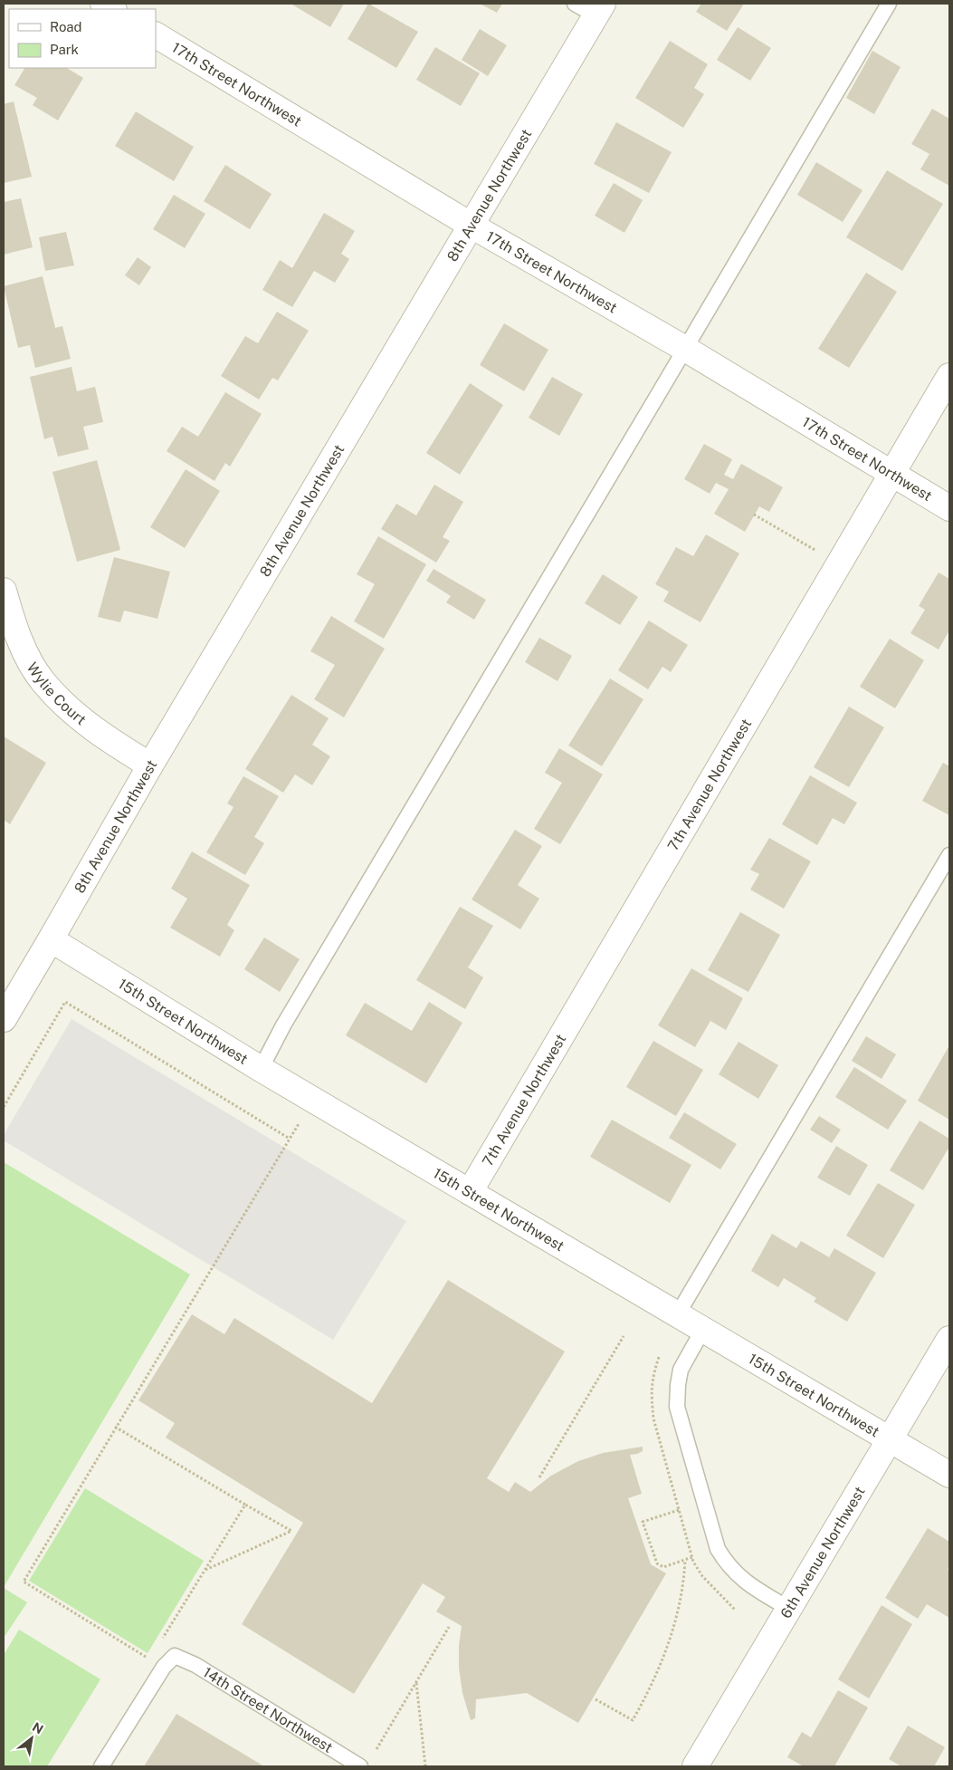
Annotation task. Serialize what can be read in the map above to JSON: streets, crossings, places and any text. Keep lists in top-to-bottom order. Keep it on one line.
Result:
{"streets":{"street":["17th Street Northwest","8th Avenue Northwest","Wylie Court","7th Avenue Northwest","15th Street Northwest","6th Avenue Northwest"],"lane":["14th Street Northwest"]},"crossings":[["17th Street Northwest","8th Avenue Northwest"],["17th Street Northwest","7th Avenue Northwest"],["8th Avenue Northwest","Wylie Court"],["8th Avenue Northwest","15th Street Northwest"],["7th Avenue Northwest","15th Street Northwest"],["15th Street Northwest","6th Avenue Northwest"]],"legend":["Road","Park"],"north":"top right"}
